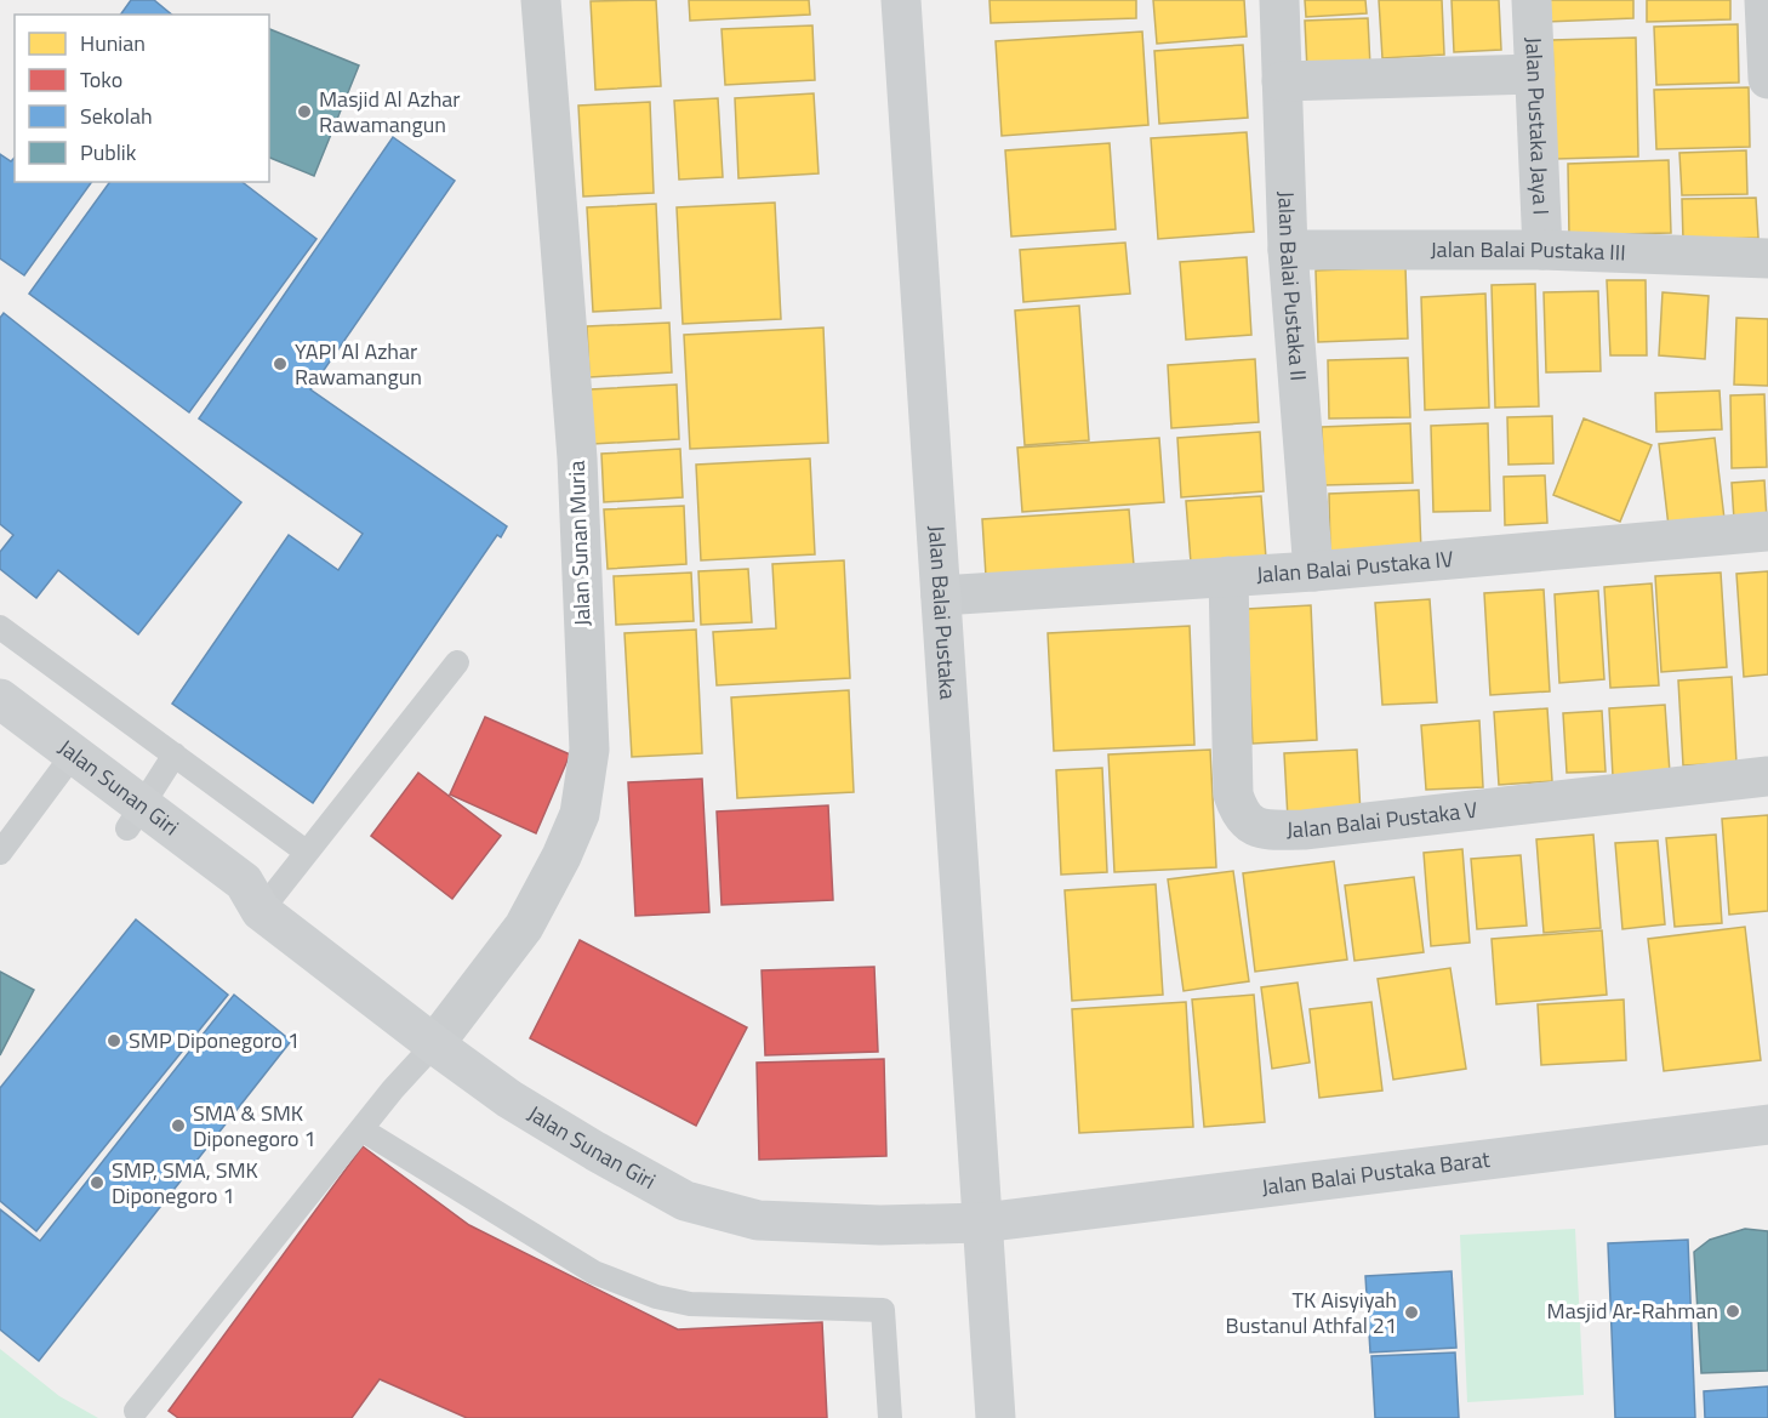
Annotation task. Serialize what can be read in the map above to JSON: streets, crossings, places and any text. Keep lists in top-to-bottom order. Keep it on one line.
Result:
{"streets":{"street":["Jalan Pustaka Jaya I","Jalan Balai Pustaka III","Jalan Balai Pustaka II","Jalan Sunan Muria","Jalan Balai Pustaka IV","Jalan Balai Pustaka","Jalan Sunan Giri","Jalan Balai Pustaka V","Jalan Balai Pustaka Barat"]},"crossings":[["Jalan Pustaka Jaya I","Jalan Balai Pustaka III"],["Jalan Balai Pustaka III","Jalan Balai Pustaka II"],["Jalan Balai Pustaka II","Jalan Balai Pustaka IV"],["Jalan Sunan Muria","Jalan Sunan Giri"],["Jalan Balai Pustaka IV","Jalan Balai Pustaka"],["Jalan Balai Pustaka IV","Jalan Balai Pustaka V"],["Jalan Balai Pustaka","Jalan Sunan Giri"],["Jalan Balai Pustaka","Jalan Balai Pustaka Barat"],["Jalan Sunan Giri","Jalan Balai Pustaka Barat"]],"places":["Masjid Al Azhar Rawamangun","YAPI Al Azhar Rawamangun","SMP Diponegoro 1","SMA & SMK Diponegoro 1","SMP, SMA, SMK Diponegoro 1","Masjid Ar-Rahman","TK Aisyiyah Bustanul Athfal 21"],"legend":["Hunian","Toko","Sekolah","Publik"]}
